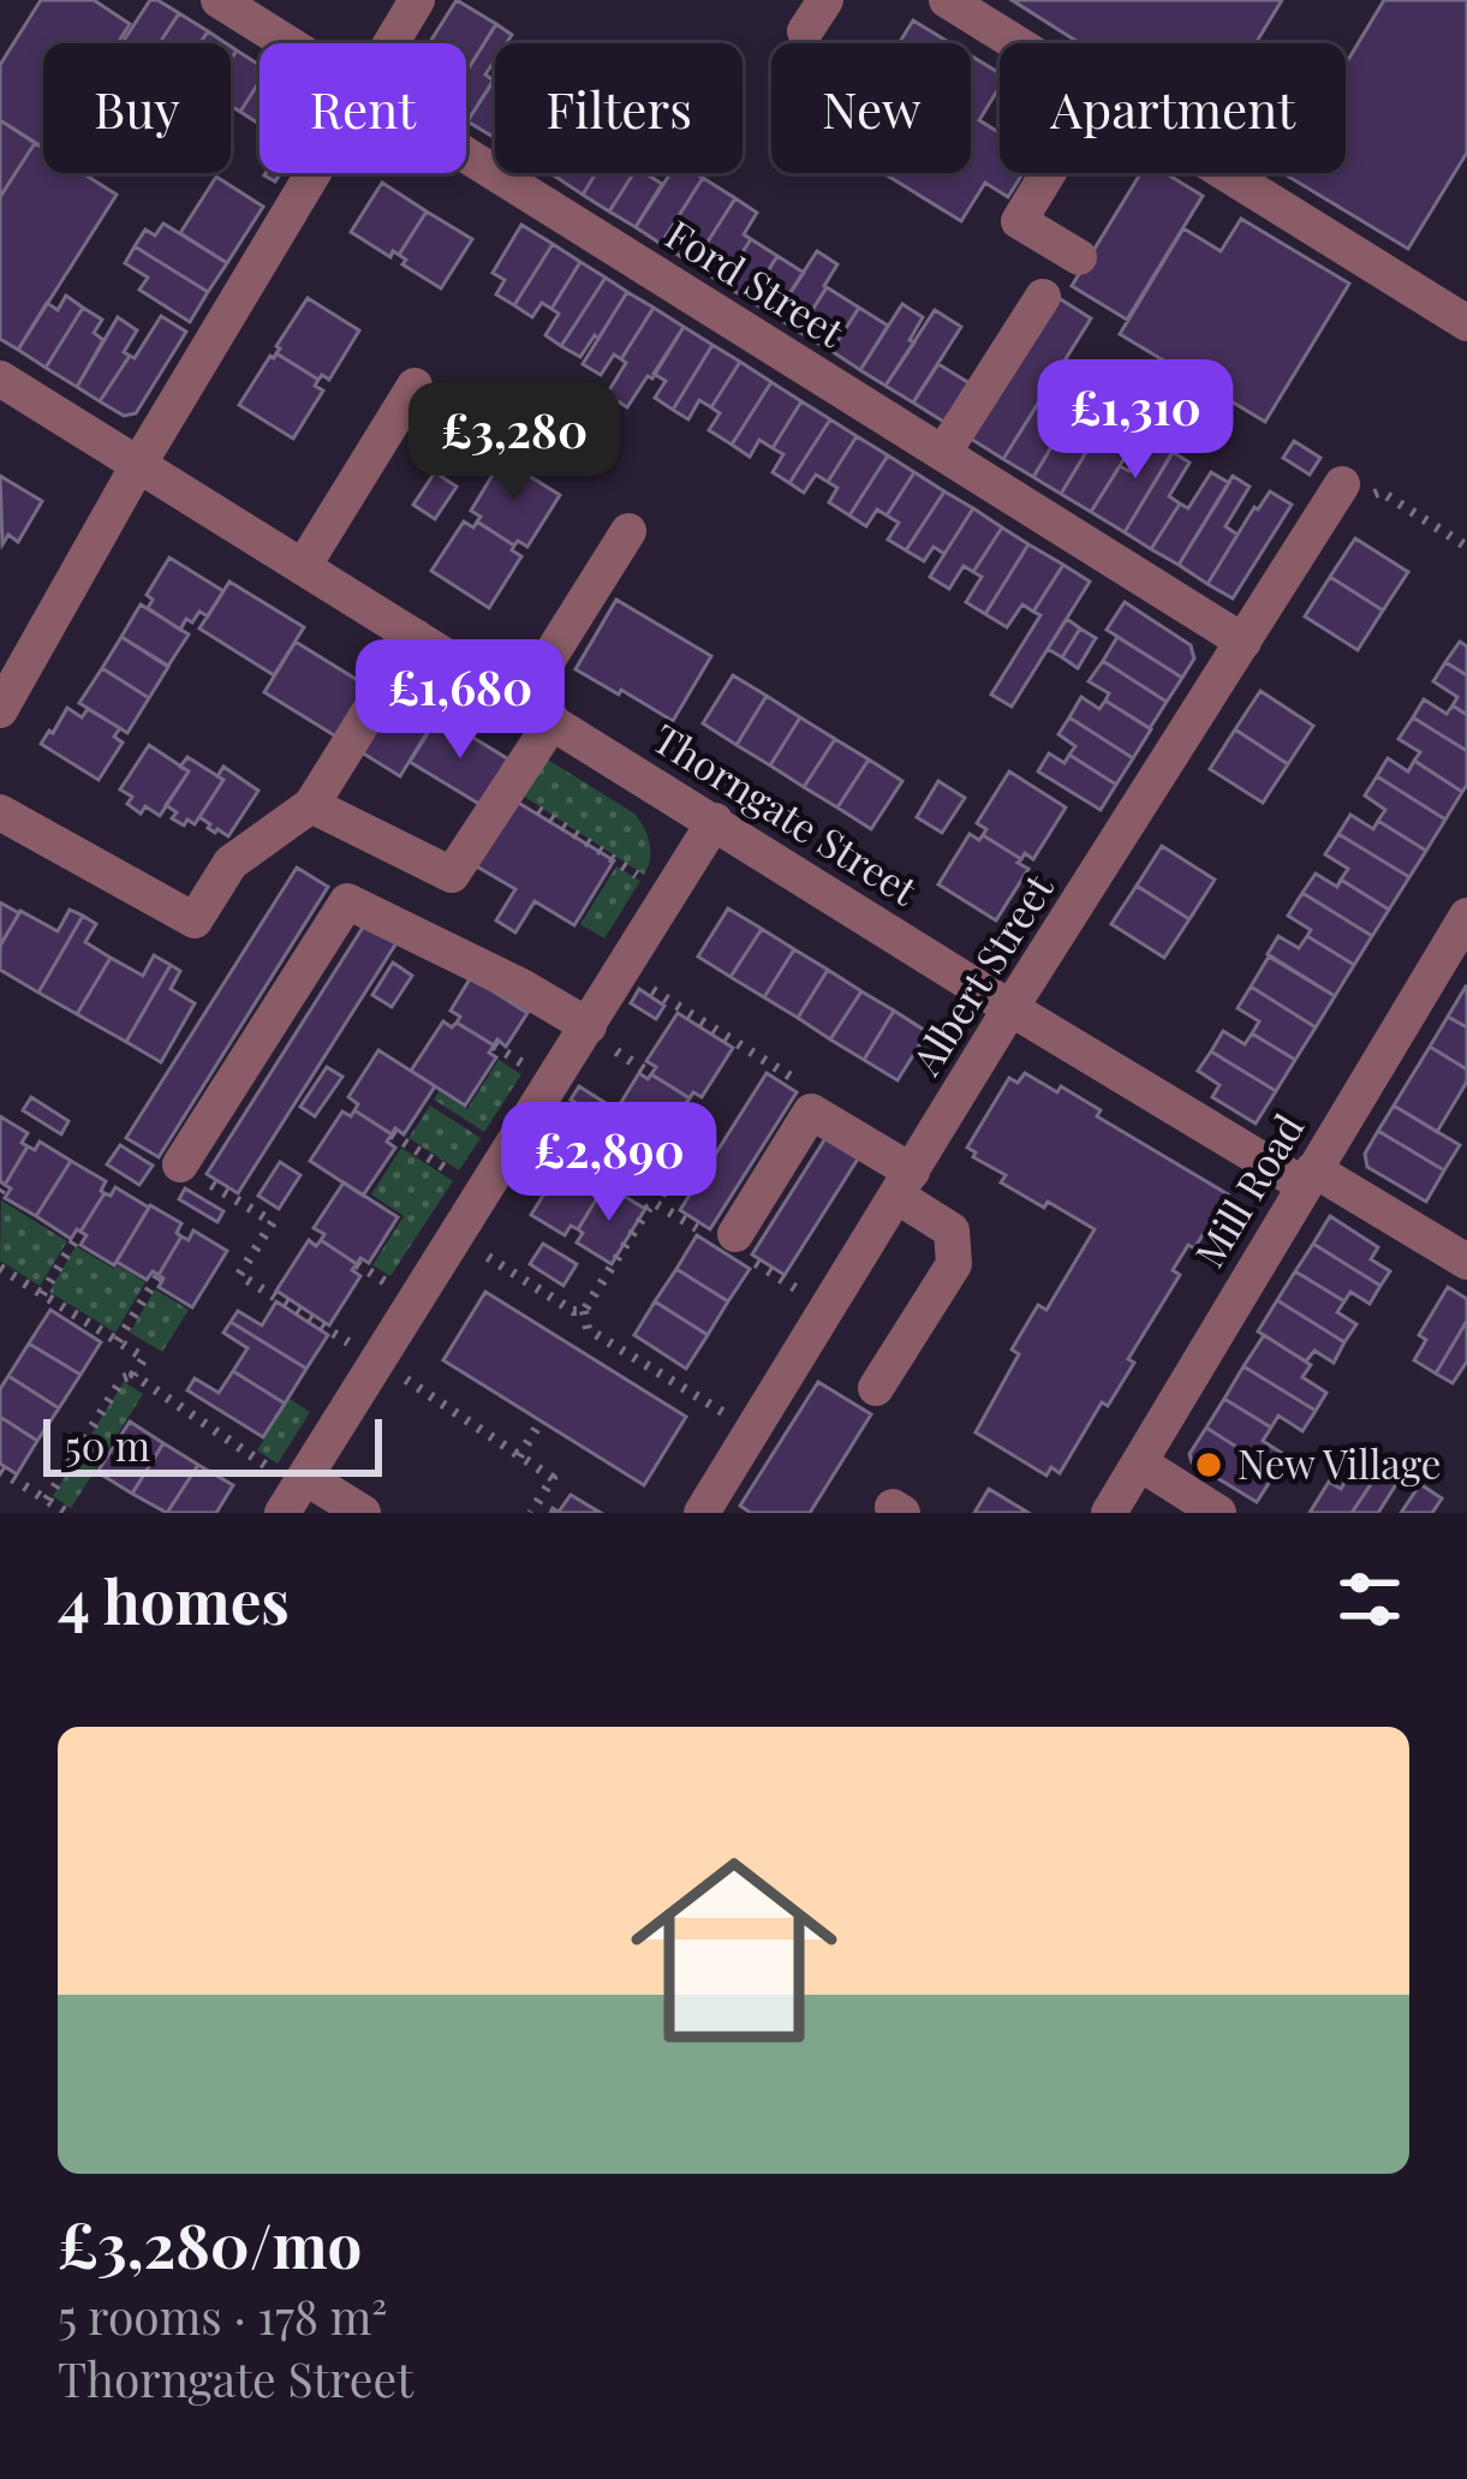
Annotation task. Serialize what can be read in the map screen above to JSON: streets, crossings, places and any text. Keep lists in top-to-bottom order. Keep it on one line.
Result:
{"streets":{"street":["Ford Street","Thorngate Street","Albert Street","Mill Road"]},"crossings":[["Ford Street","Albert Street"],["Thorngate Street","Albert Street"],["Thorngate Street","Mill Road"]],"places":["New Village"],"scale_bar":"50 m","page":{"chip":["Buy","Rent","Filters","New","Apartment"],"price":["£1,310","£3,280","£1,680","£2,890"],"scale":"50 m","heading":"4 homes","list":[{"name":"£3,280/mo","note":"5 rooms · 178 m² · Thorngate Street"}]}}
